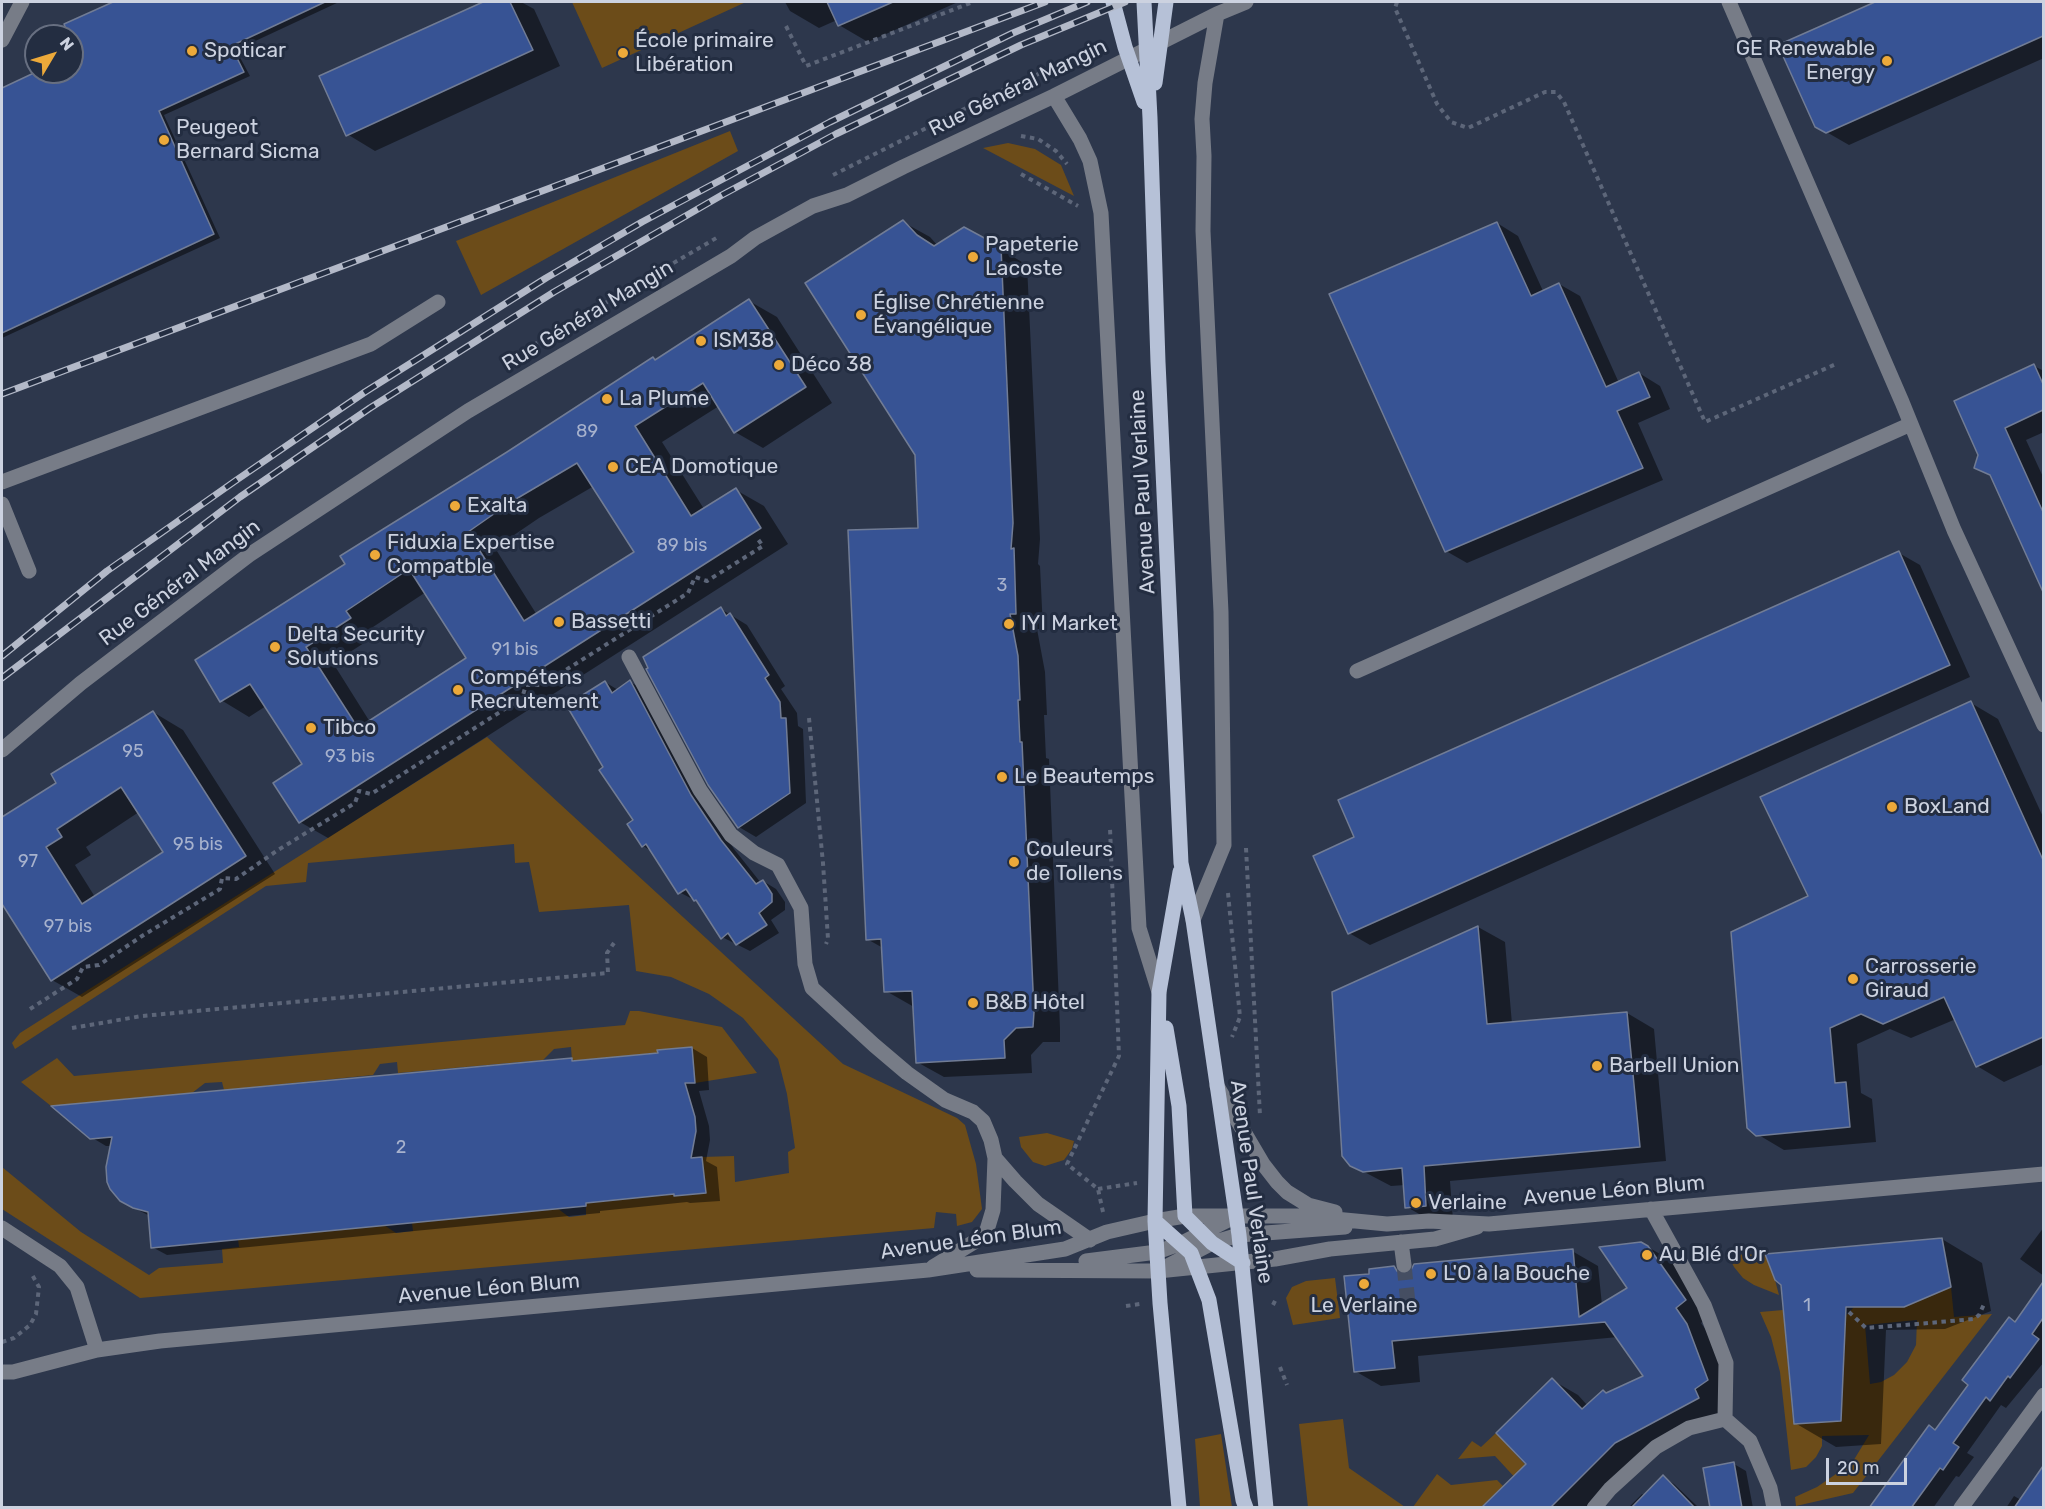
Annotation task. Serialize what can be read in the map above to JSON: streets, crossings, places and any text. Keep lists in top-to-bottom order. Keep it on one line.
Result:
{"streets":{"main road":["Avenue Paul Verlaine"],"street":["Rue Général Mangin","Avenue Léon Blum"]},"crossings":[["Avenue Paul Verlaine","Avenue Léon Blum"]],"places":["Spoticar","École primaire Libération","GE Renewable Energy","Peugeot Bernard Sicma","Papeterie Lacoste","Église Chrétienne Évangélique","ISM38","Déco 38","La Plume","CEA Domotique","Exalta","Fiduxia Expertise Compatble","Bassetti","IYI Market","Delta Security Solutions","Compétens Recrutement","Tibco","Le Beautemps","BoxLand","Couleurs de Tollens","Carrosserie Giraud","B&B Hôtel","Barbell Union","Verlaine","Au Blé d'Or","L'O à la Bouche","Le Verlaine"],"house_numbers":["89","89 bis","3","91 bis","95","93 bis","95 bis","97","97 bis","2","1"],"scale_bar":"20 m","north":"top right"}
